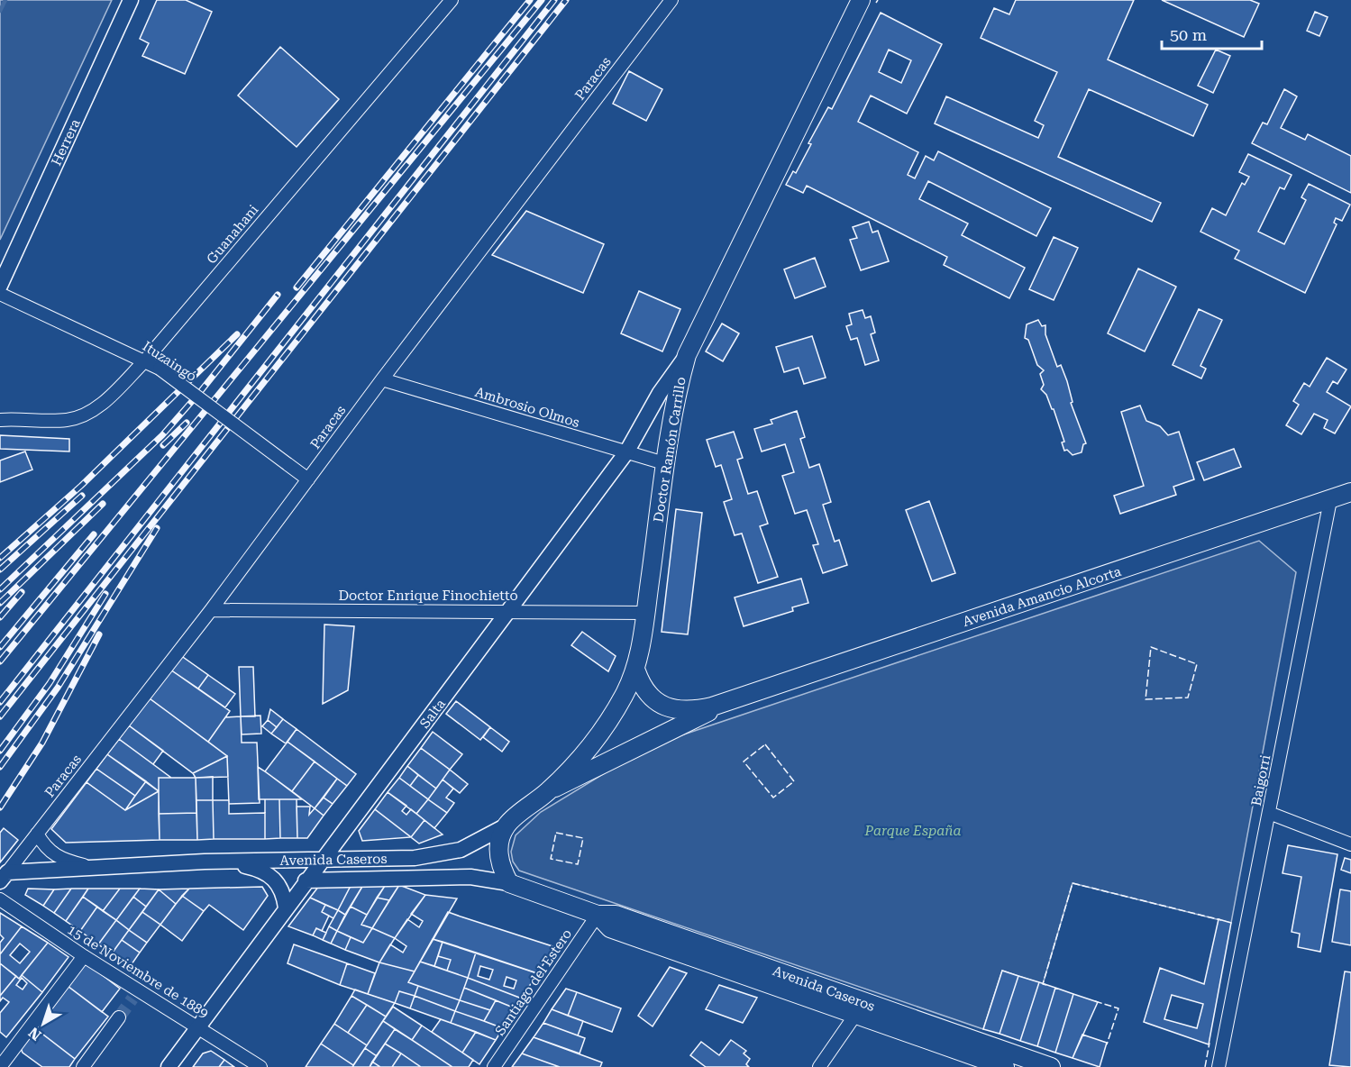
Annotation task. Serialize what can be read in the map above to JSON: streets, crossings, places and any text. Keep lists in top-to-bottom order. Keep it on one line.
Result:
{"streets":{"main road":["Doctor Ramón Carrillo","Avenida Amancio Alcorta","Avenida Caseros"],"street":["Paracas","Herrera","Guanahani","Ituzaingó","Ambrosio Olmos","Doctor Enrique Finochietto","Salta","Baigorri","15 de Noviembre de 1889","Santiago del Estero"]},"crossings":[["Paracas","Ituzaingó"],["Paracas","Ambrosio Olmos"],["Paracas","Doctor Enrique Finochietto"],["Paracas","Avenida Caseros"],["Guanahani","Ituzaingó"],["Ambrosio Olmos","Doctor Ramón Carrillo"],["Ambrosio Olmos","Salta"],["Doctor Ramón Carrillo","Doctor Enrique Finochietto"],["Doctor Ramón Carrillo","Avenida Amancio Alcorta"],["Doctor Ramón Carrillo","Salta"],["Doctor Ramón Carrillo","Avenida Caseros"],["Doctor Enrique Finochietto","Salta"],["Avenida Amancio Alcorta","Baigorri"],["Salta","Avenida Caseros"],["Salta","15 de Noviembre de 1889"],["Avenida Caseros","Santiago del Estero"]],"parks":["Parque España"],"scale_bar":"50 m","north":"bottom left"}
